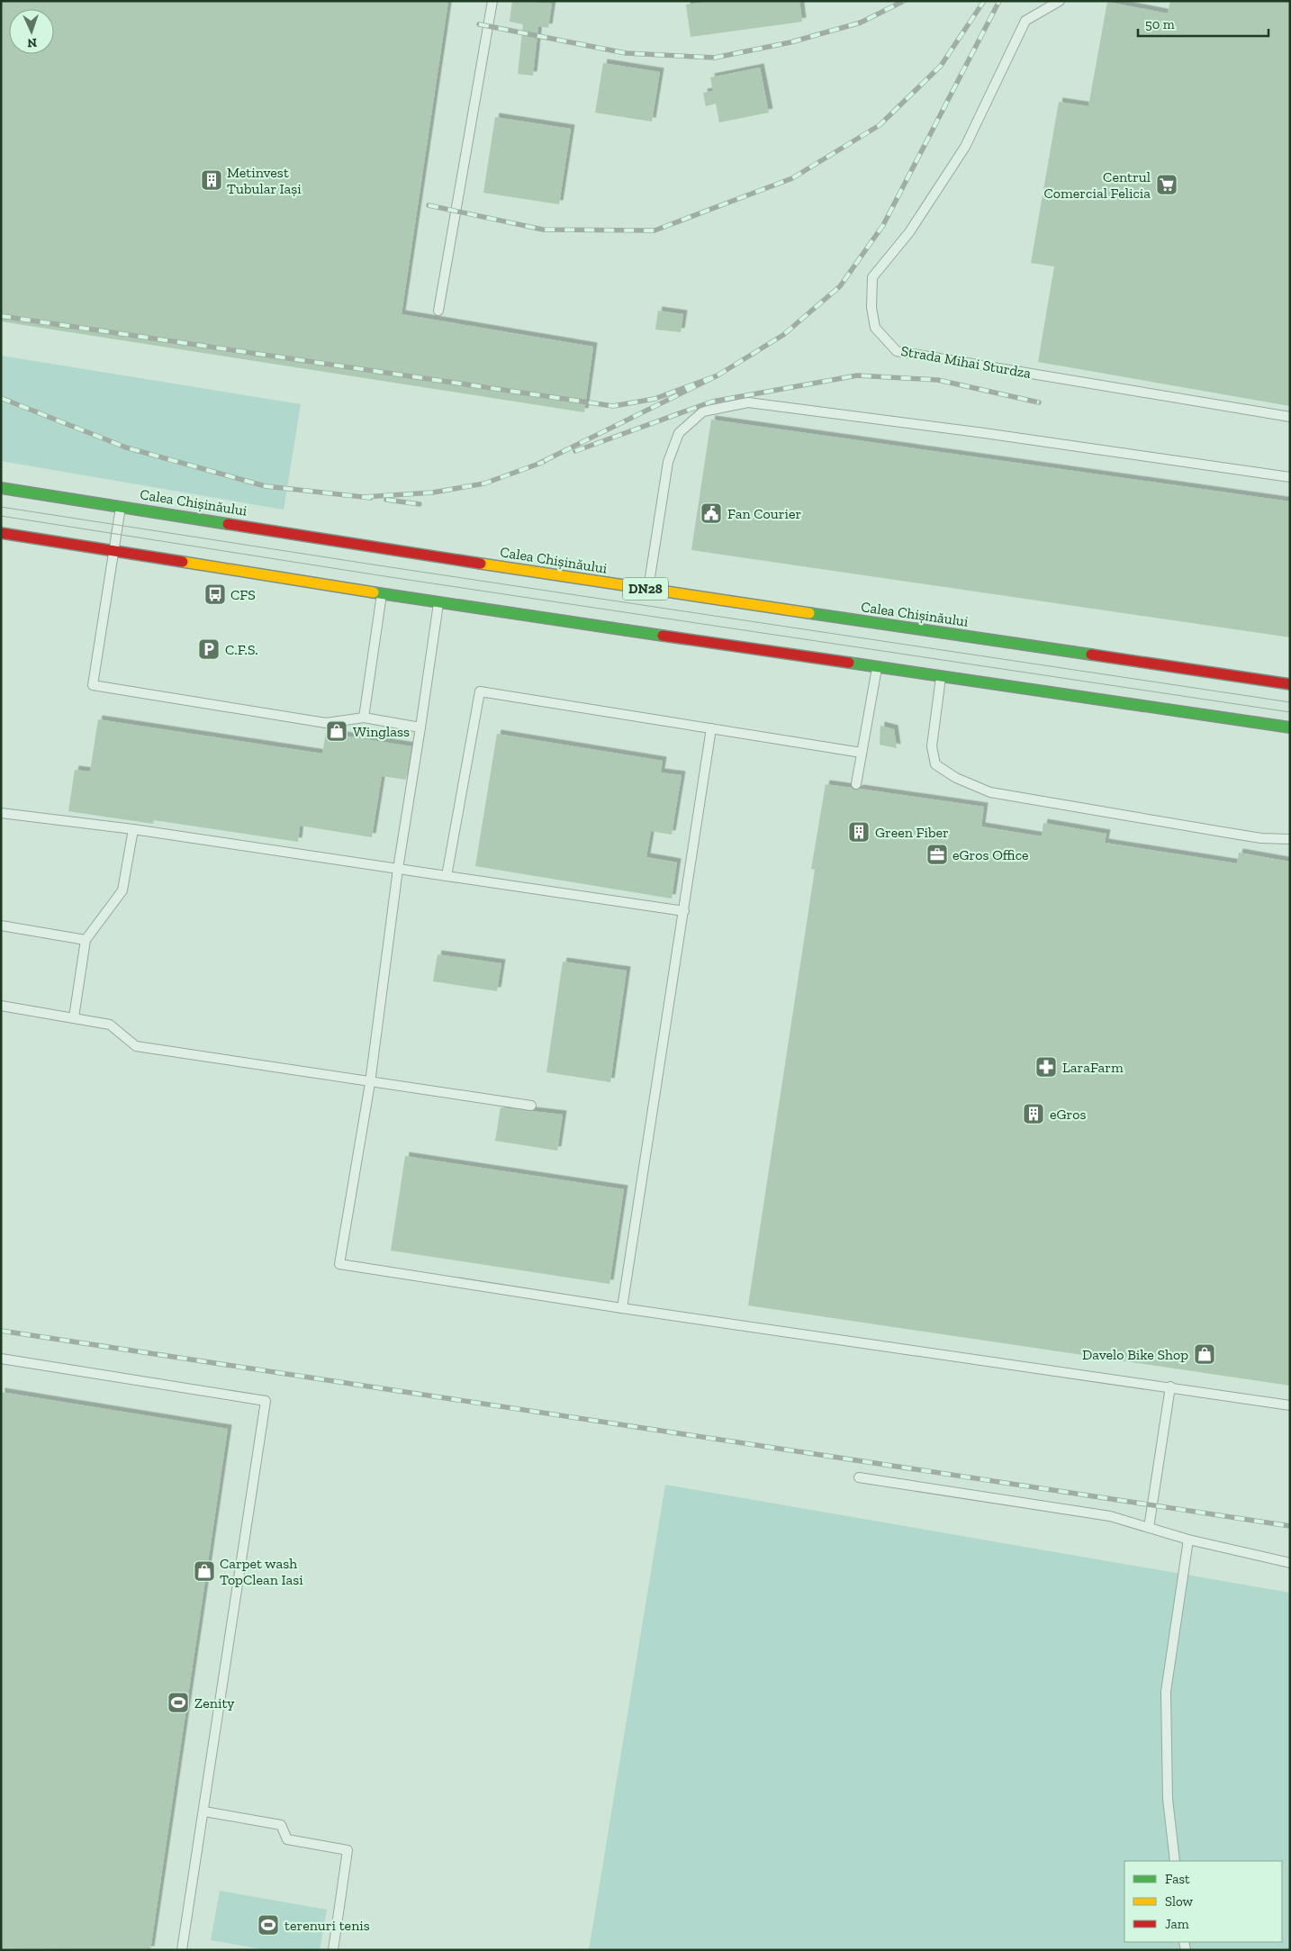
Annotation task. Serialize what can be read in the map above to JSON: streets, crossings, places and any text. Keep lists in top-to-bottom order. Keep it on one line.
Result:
{"streets":{"main road":["Calea Chișinăului","DN28"],"lane":["Strada Mihai Sturdza"]},"places":{"building":["Metinvest Tubular Iași","Green Fiber","eGros"],"supermarket":["Centrul Comercial Felicia"],"public building":["Fan Courier"],"bus stop":["CFS"],"parking":["C.F.S."],"shop":["Winglass","Davelo Bike Shop","Carpet wash TopClean Iasi"],"office":["eGros Office"],"pharmacy":["LaraFarm"],"sports":["Zenity","terenuri tenis"]},"legend":["Fast","Slow","Jam"],"scale_bar":"50 m","north":"bottom"}
